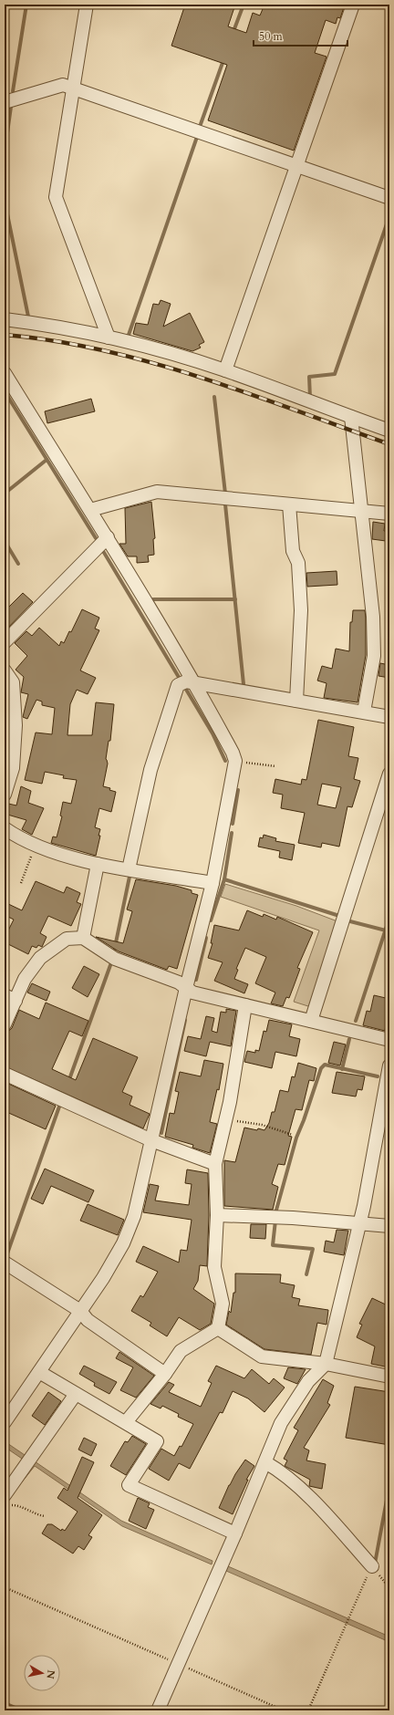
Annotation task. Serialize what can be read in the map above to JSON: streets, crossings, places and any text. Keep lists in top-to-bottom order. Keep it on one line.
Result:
{"scale_bar":"50 m","north":"right"}
